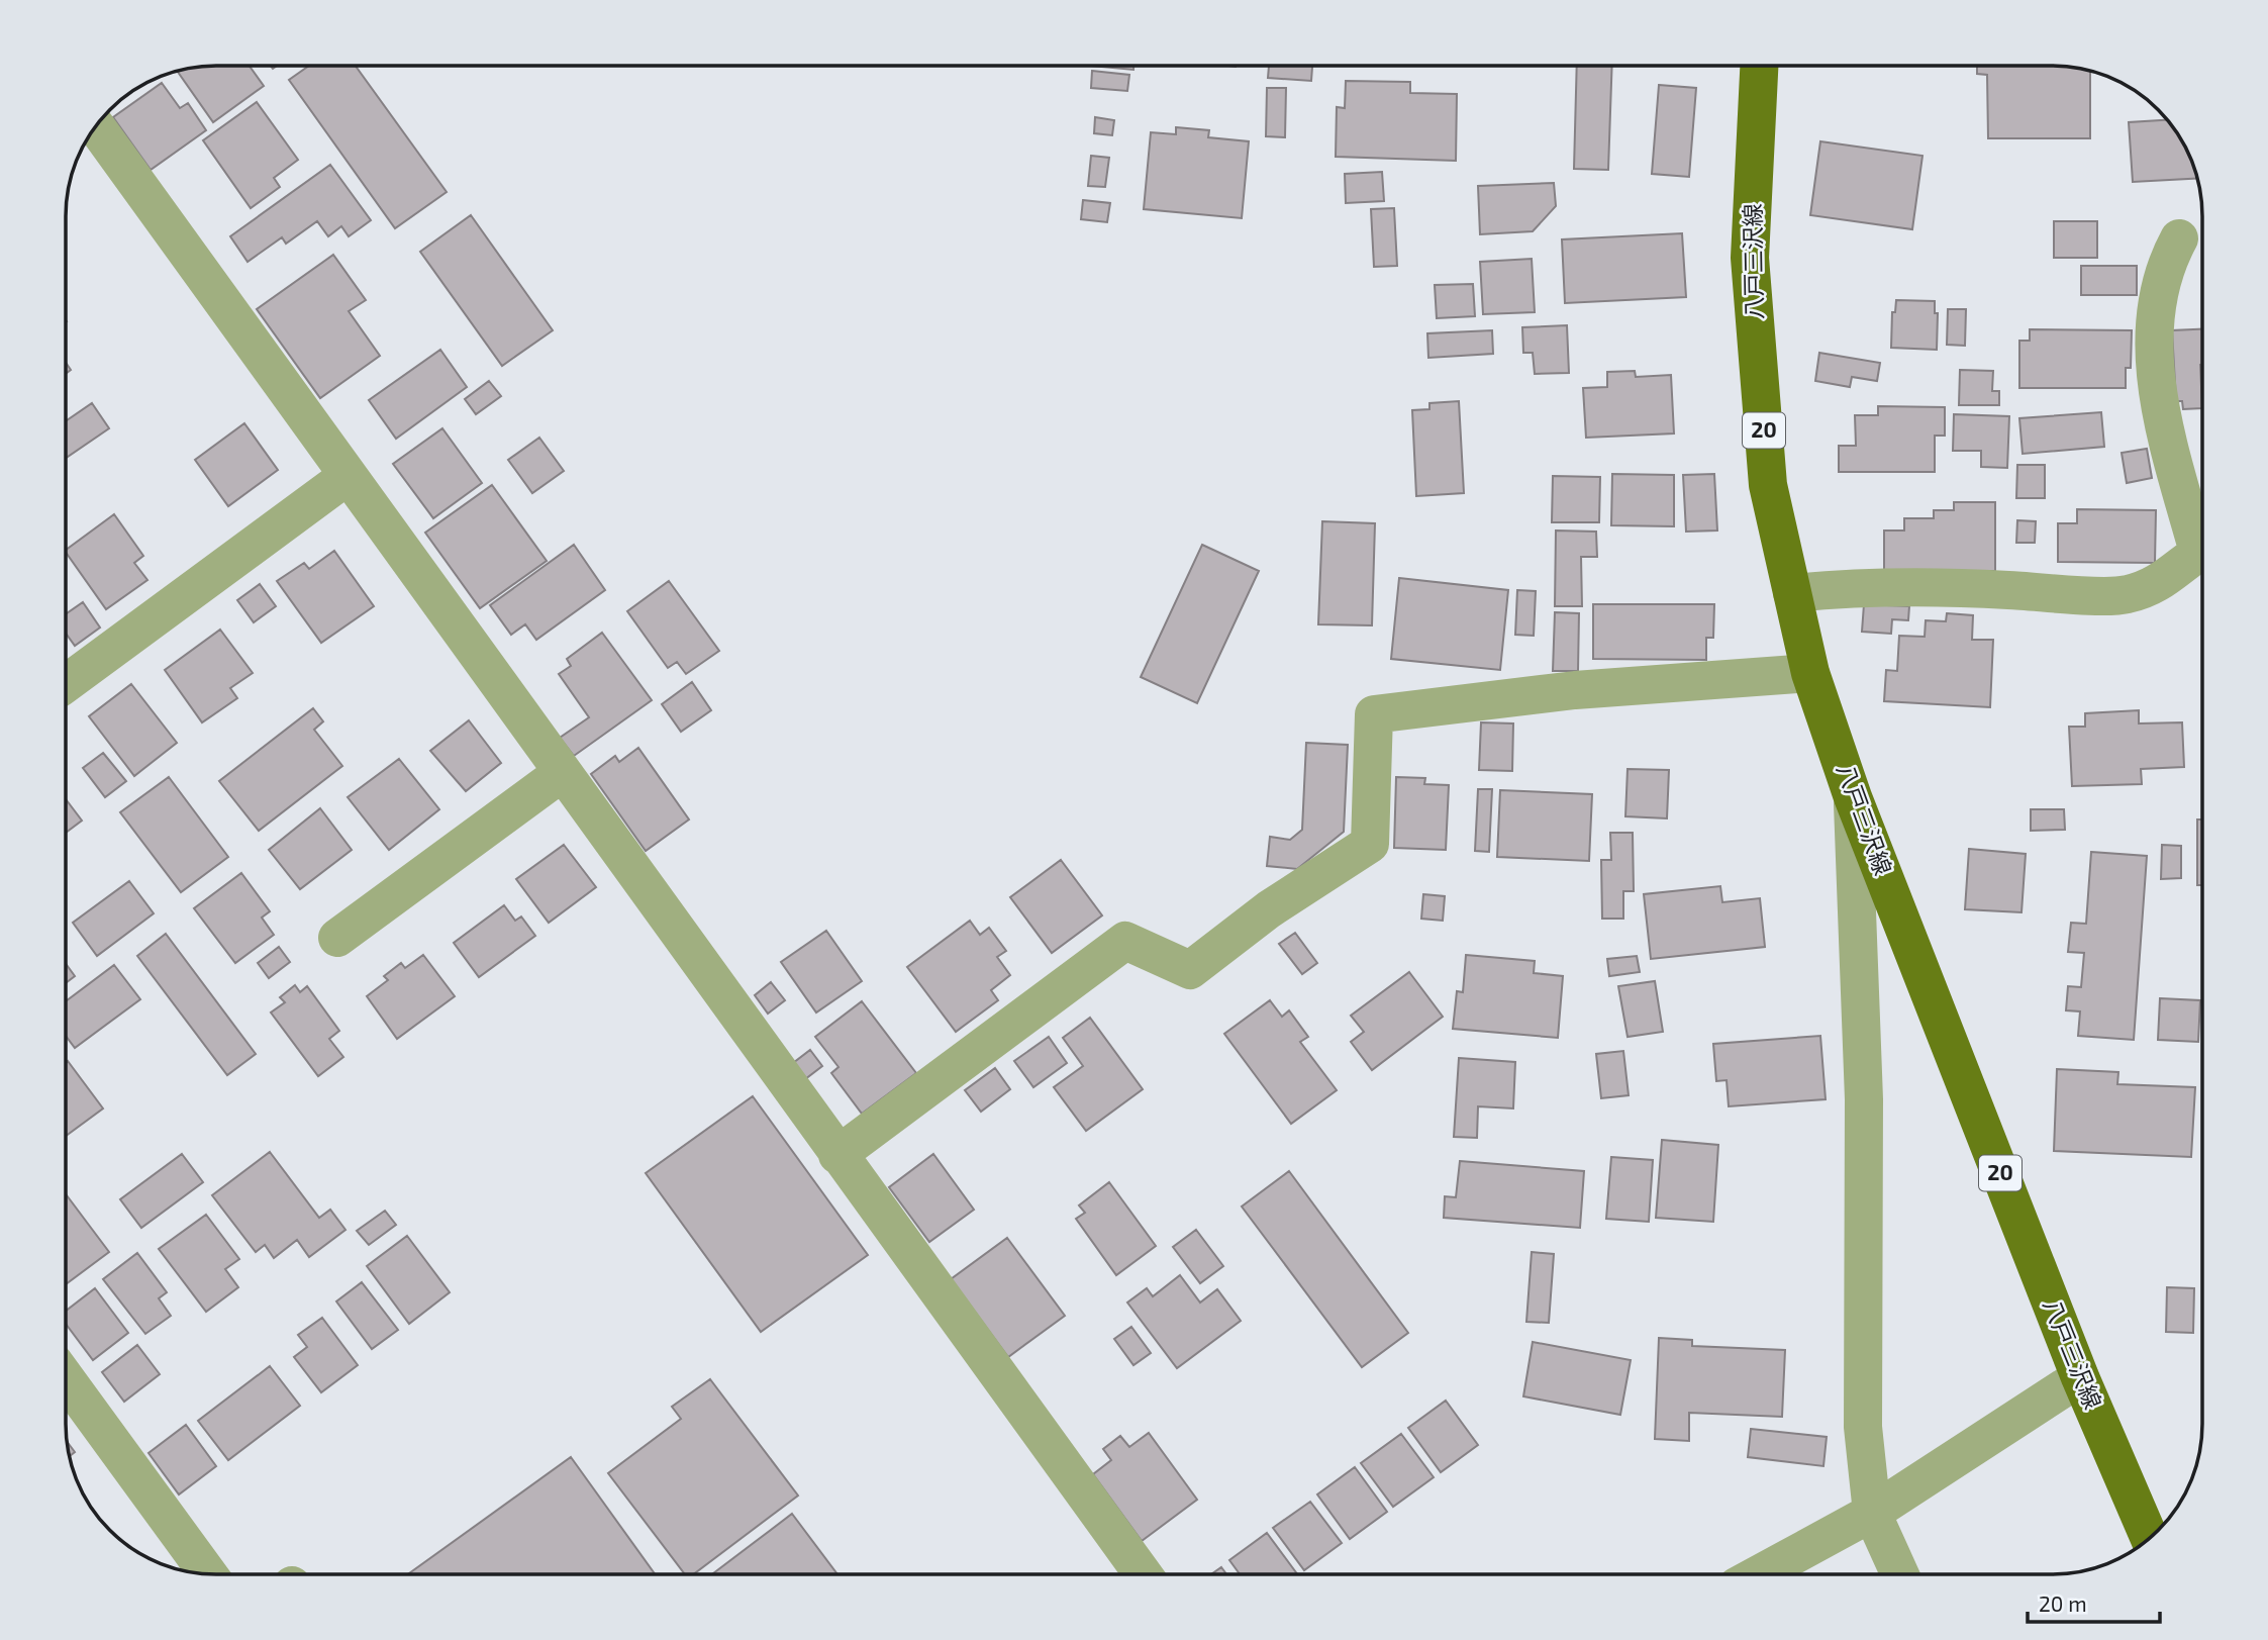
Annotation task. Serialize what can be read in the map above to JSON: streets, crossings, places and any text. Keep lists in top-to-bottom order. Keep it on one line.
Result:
{"streets":{"main road":["八戸三沢線","20"]},"scale_bar":"20 m"}
